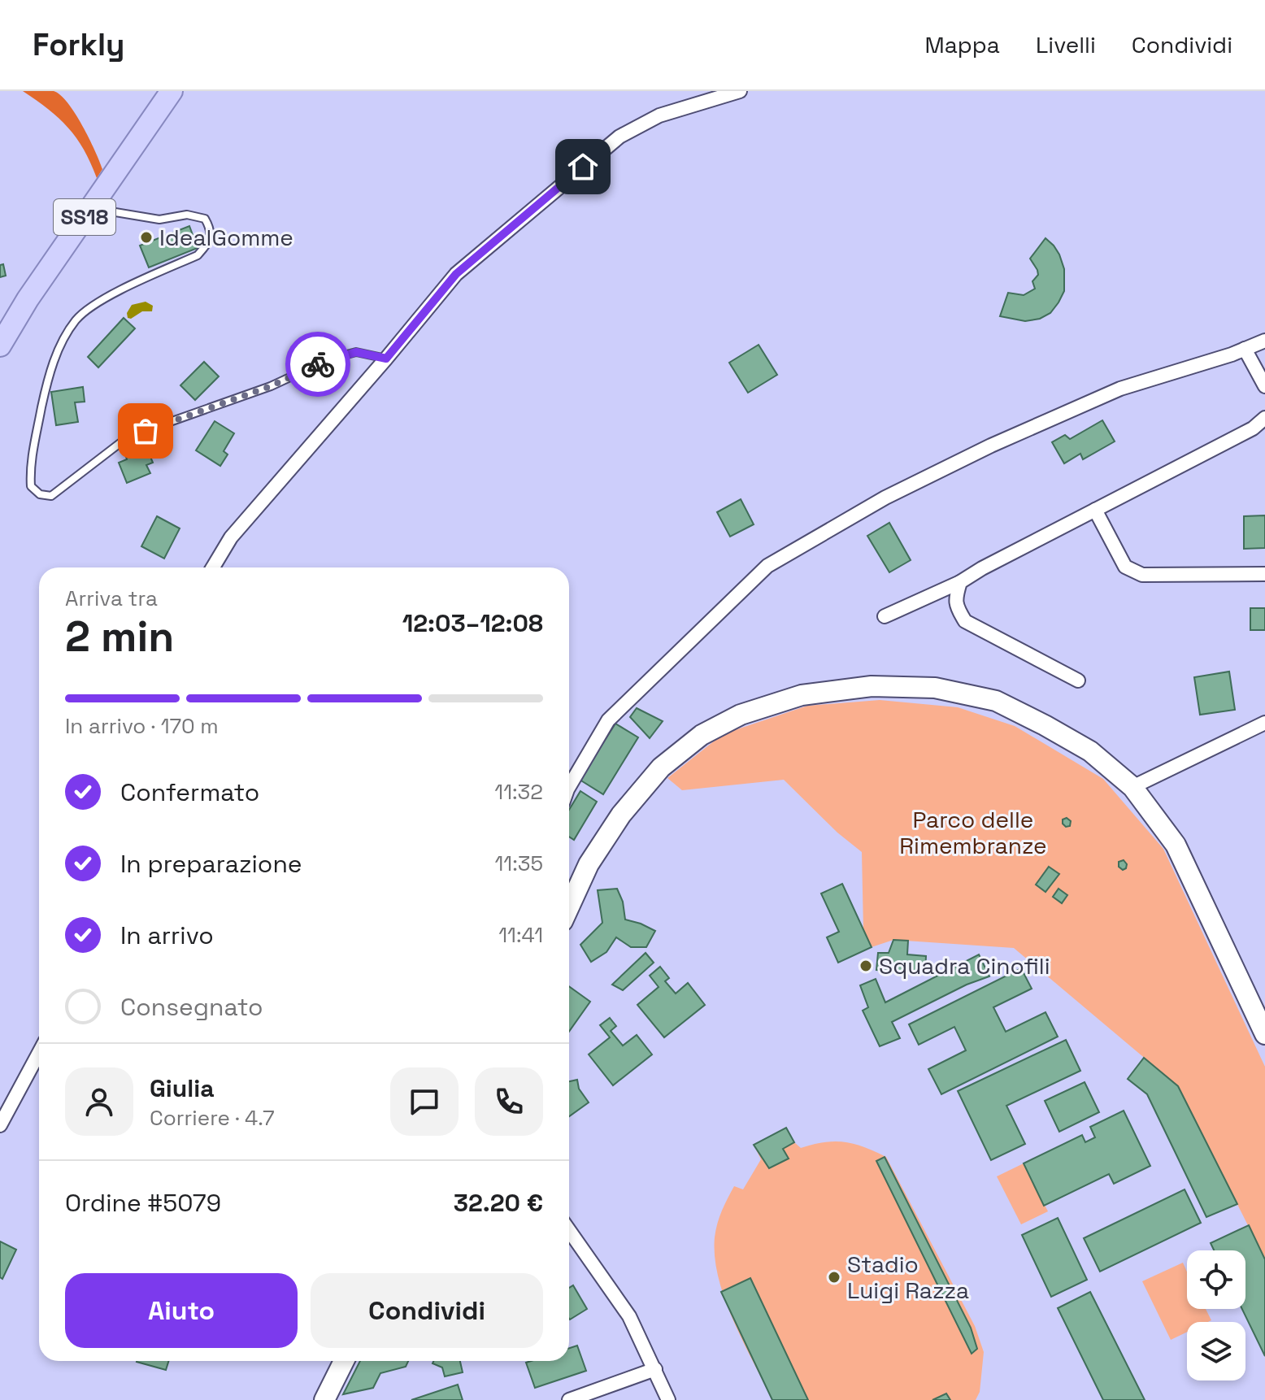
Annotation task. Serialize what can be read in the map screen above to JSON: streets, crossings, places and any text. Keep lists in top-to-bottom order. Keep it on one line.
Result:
{"streets":{"main road":["SS18"]},"parks":["Parco delle Rimembranze"],"places":["IdealGomme","Squadra Cinofili","Stadio Luigi Razza"],"page":{"header":"Forkly","nav":["Mappa","Livelli","Condividi"],"heading":["2 min","Arriva tra","12:03–12:08"],"panel":["Giulia","Corriere · 4.7","Ordine #5079","32.20 €"],"bar":"In arrivo · 170 m","list":[["Confermato","11:32"],["In preparazione","11:35"],["In arrivo","11:41"],"Consegnato"],"buttons":["Aiuto","Condividi"]}}
